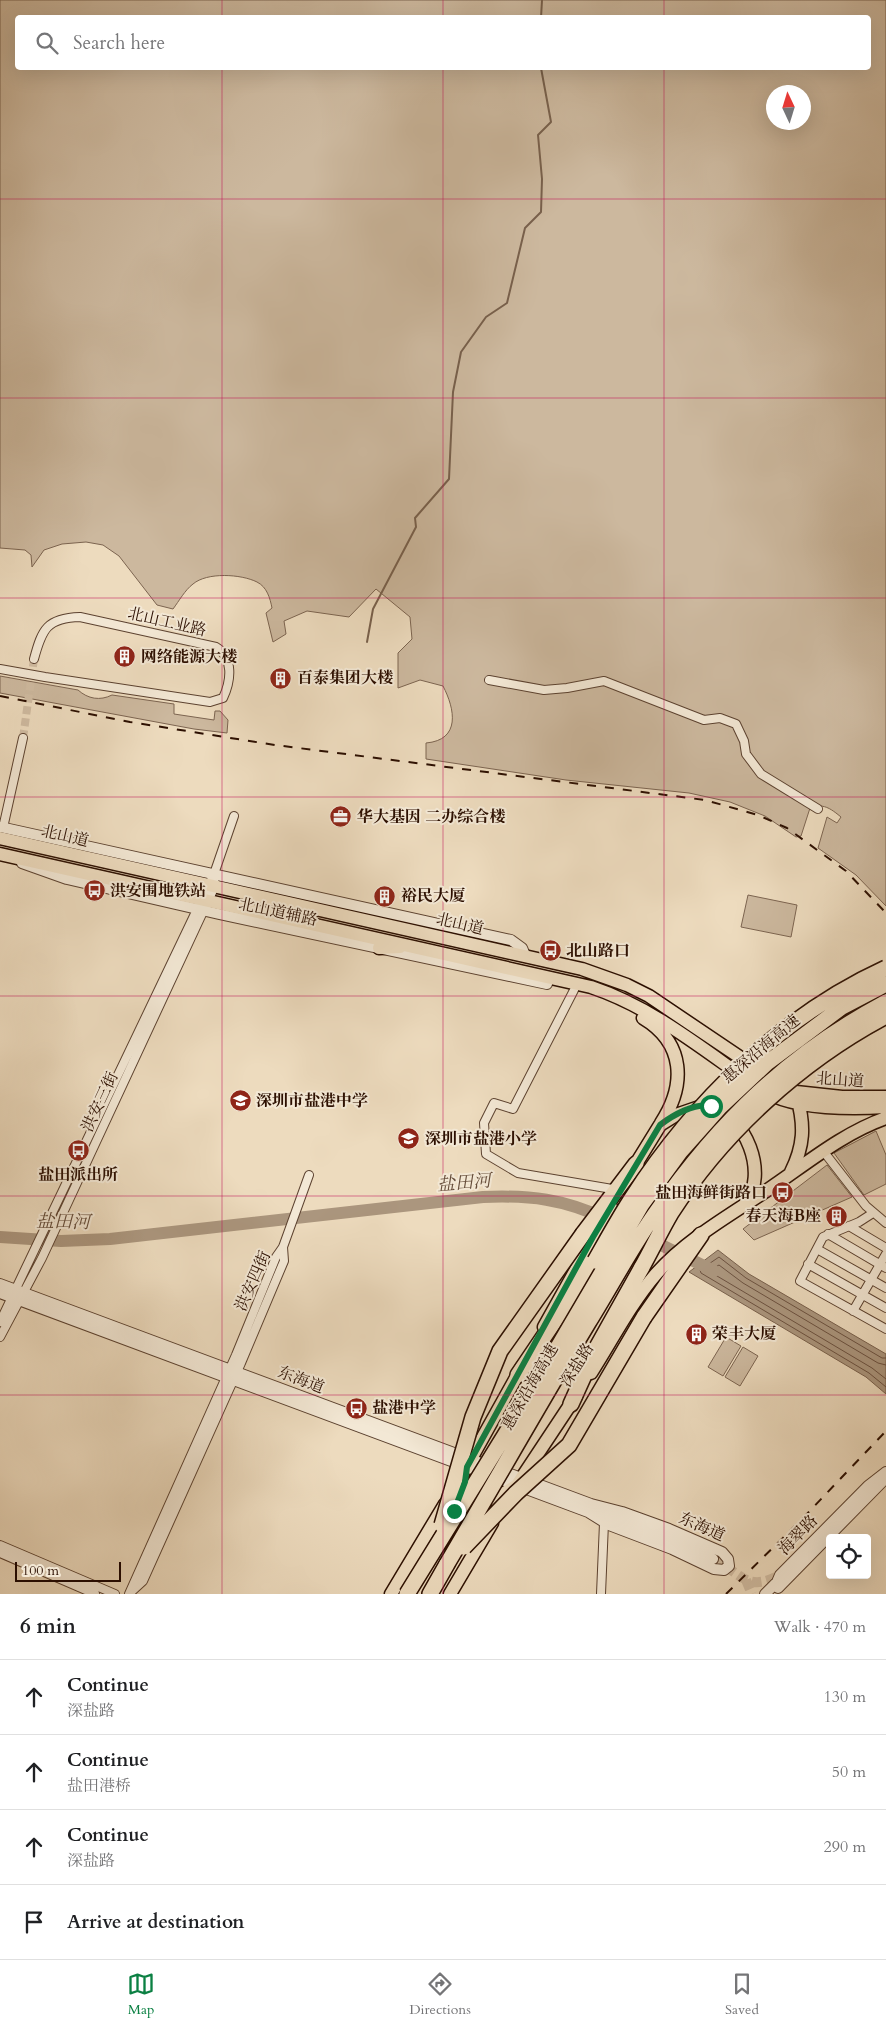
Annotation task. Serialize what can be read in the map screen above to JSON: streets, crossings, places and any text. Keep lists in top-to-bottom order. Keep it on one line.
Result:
{"streets":{"highway":["惠深沿海高速"],"main road":["北山道","深盐路"],"street":["北山工业路","北山道辅路","洪安三街","洪安四街","东海道","海翠路"]},"crossings":[["北山道","北山道辅路"],["北山道","洪安三街"],["北山道辅路","洪安三街"],["惠深沿海高速","深盐路"],["洪安三街","东海道"],["洪安四街","东海道"],["深盐路","东海道"]],"water":["盐田河"],"places":{"building":["网络能源大楼","百泰集团大楼","裕民大厦","春天海B座","荣丰大厦"],"office":["华大基因 二办综合楼"],"bus stop":["洪安围地铁站","北山路口","盐田派出所","盐田海鲜街路口","盐港中学"],"school or university":["深圳市盐港中学","深圳市盐港小学"]},"scale_bar":"100 m","north":"top","page":{"search":"Search here","scale":"100 m","heading":["6 min","Walk · 470 m"],"list":[["Continue","深盐路","130 m"],["Continue","盐田港桥","50 m"],["Continue","深盐路","290 m"],"Arrive at destination"],"nav":["Map","Directions","Saved"]}}
